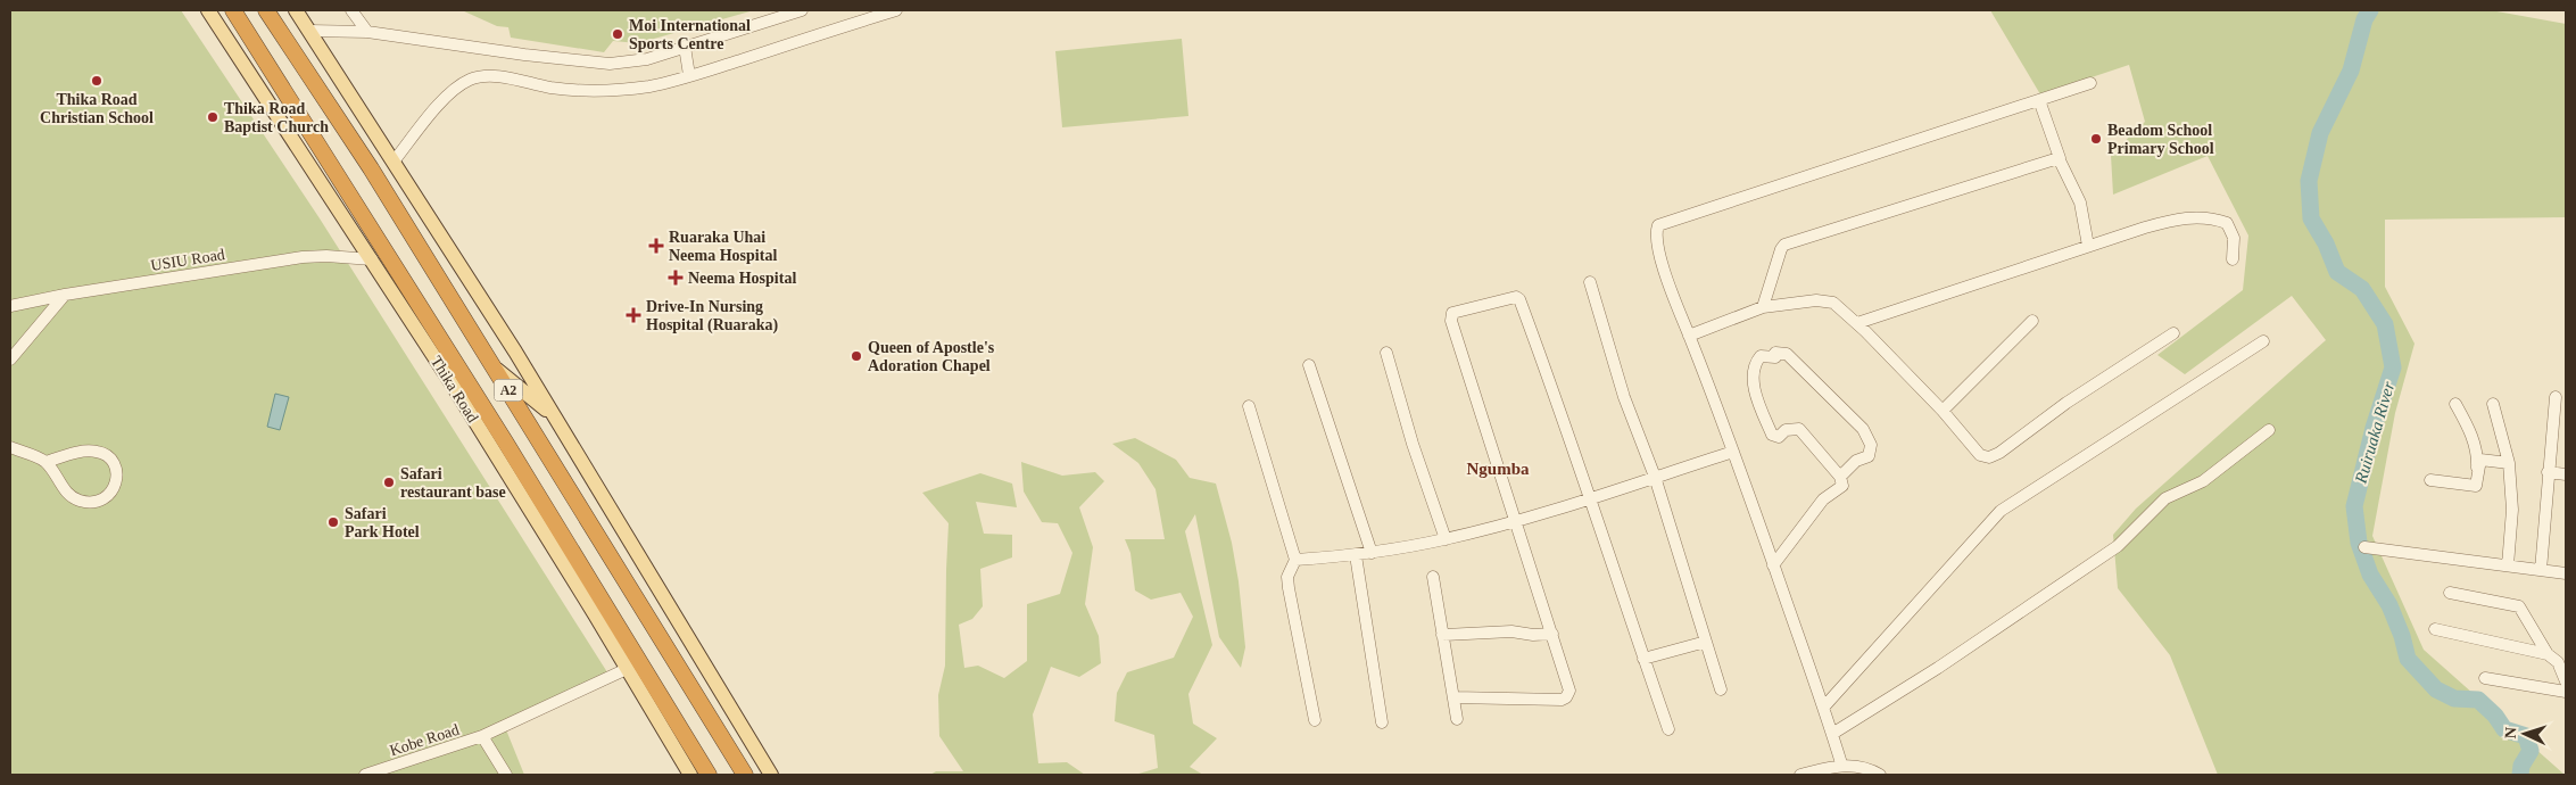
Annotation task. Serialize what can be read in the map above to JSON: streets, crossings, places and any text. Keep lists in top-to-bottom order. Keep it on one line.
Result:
{"streets":{"highway":["Thika Road","A2"],"street":["USIU Road","Kobe Road"]},"crossings":[["USIU Road","Thika Road"]],"districts":["Ngumba"],"water":["Ruiruaka River"],"places":{"other":["Moi International Sports Centre","Thika Road Christian School","Thika Road Baptist Church","Beadom School Primary School","Queen of Apostle's Adoration Chapel","Safari restaurant base","Safari Park Hotel"],"health":["Ruaraka Uhai Neema Hospital","Neema Hospital","Drive-In Nursing Hospital (Ruaraka)"]},"north":"left"}
